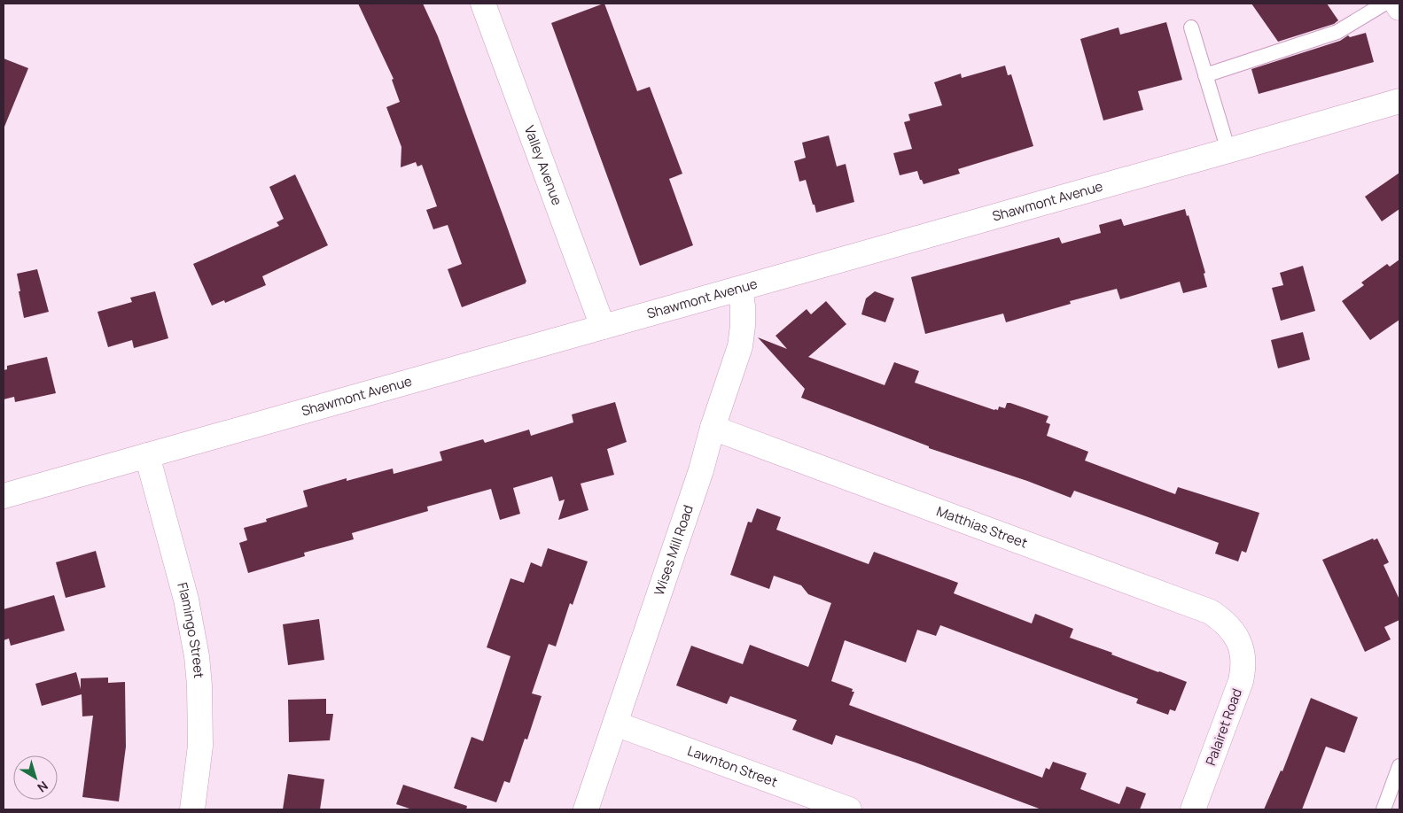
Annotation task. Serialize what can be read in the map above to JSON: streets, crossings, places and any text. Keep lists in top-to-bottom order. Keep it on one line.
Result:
{"streets":{"street":["Valley Avenue","Shawmont Avenue","Matthias Street","Wises Mill Road","Flamingo Street","Palairet Road","Lawnton Street"]},"crossings":[["Valley Avenue","Shawmont Avenue"],["Shawmont Avenue","Wises Mill Road"],["Shawmont Avenue","Flamingo Street"],["Matthias Street","Wises Mill Road"],["Matthias Street","Palairet Road"],["Wises Mill Road","Lawnton Street"]],"north":"bottom right"}
